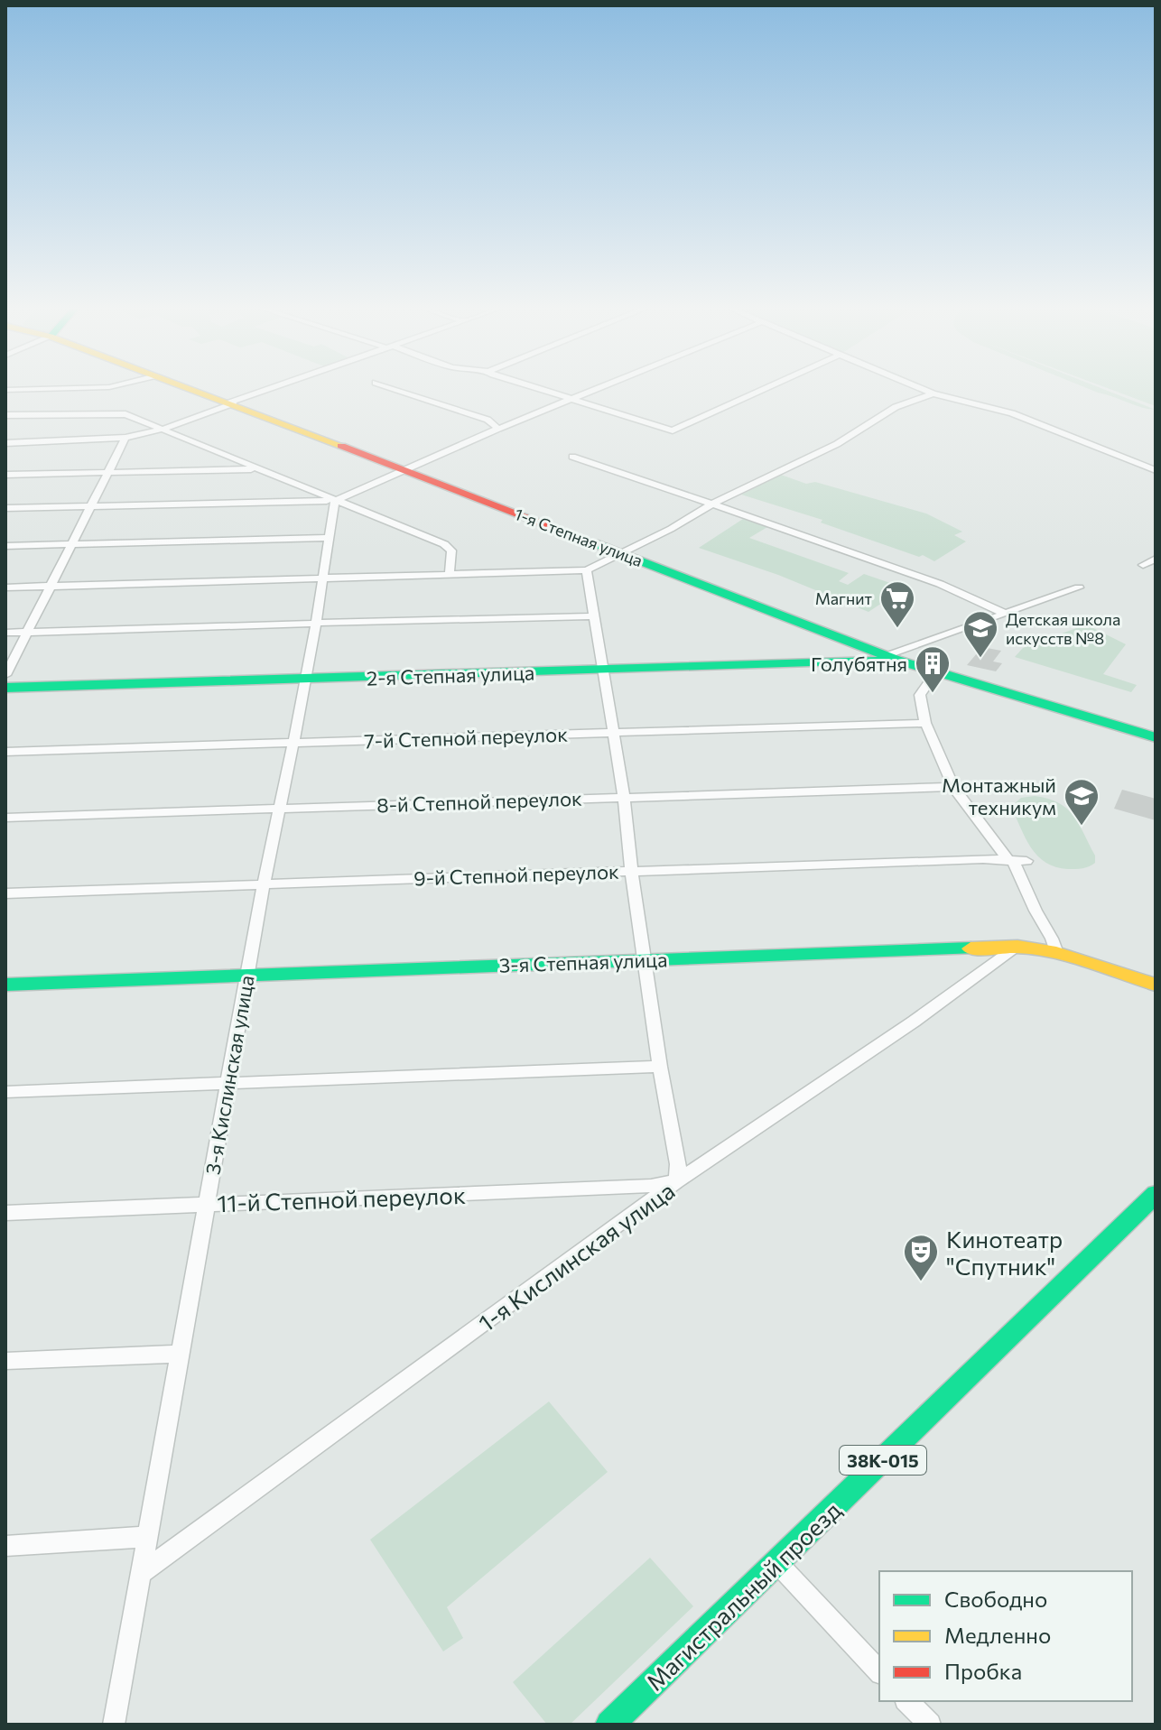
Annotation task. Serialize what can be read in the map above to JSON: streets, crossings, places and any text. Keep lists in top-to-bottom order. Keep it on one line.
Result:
{"streets":{"street":["1-я Степная улица","2-я Степная улица","7-й Степной переулок","8-й Степной переулок","9-й Степной переулок","3-я Степная улица","3-я Кислинская улица","11-й Степной переулок","1-я Кислинская улица","38К-015","Магистральный проезд"]},"crossings":[["1-я Степная улица","2-я Степная улица"],["2-я Степная улица","3-я Кислинская улица"],["7-й Степной переулок","3-я Кислинская улица"],["8-й Степной переулок","3-я Кислинская улица"],["9-й Степной переулок","3-я Кислинская улица"],["3-я Степная улица","3-я Кислинская улица"],["3-я Степная улица","1-я Кислинская улица"],["3-я Кислинская улица","11-й Степной переулок"],["3-я Кислинская улица","1-я Кислинская улица"],["11-й Степной переулок","1-я Кислинская улица"]],"places":{"supermarket":["Магнит"],"school or university":["Детская школа искусств №8","Монтажный техникум"],"building":["Голубятня"],"theatre":["Кинотеатр \"Спутник\""]},"legend":["Свободно","Медленно","Пробка"]}
